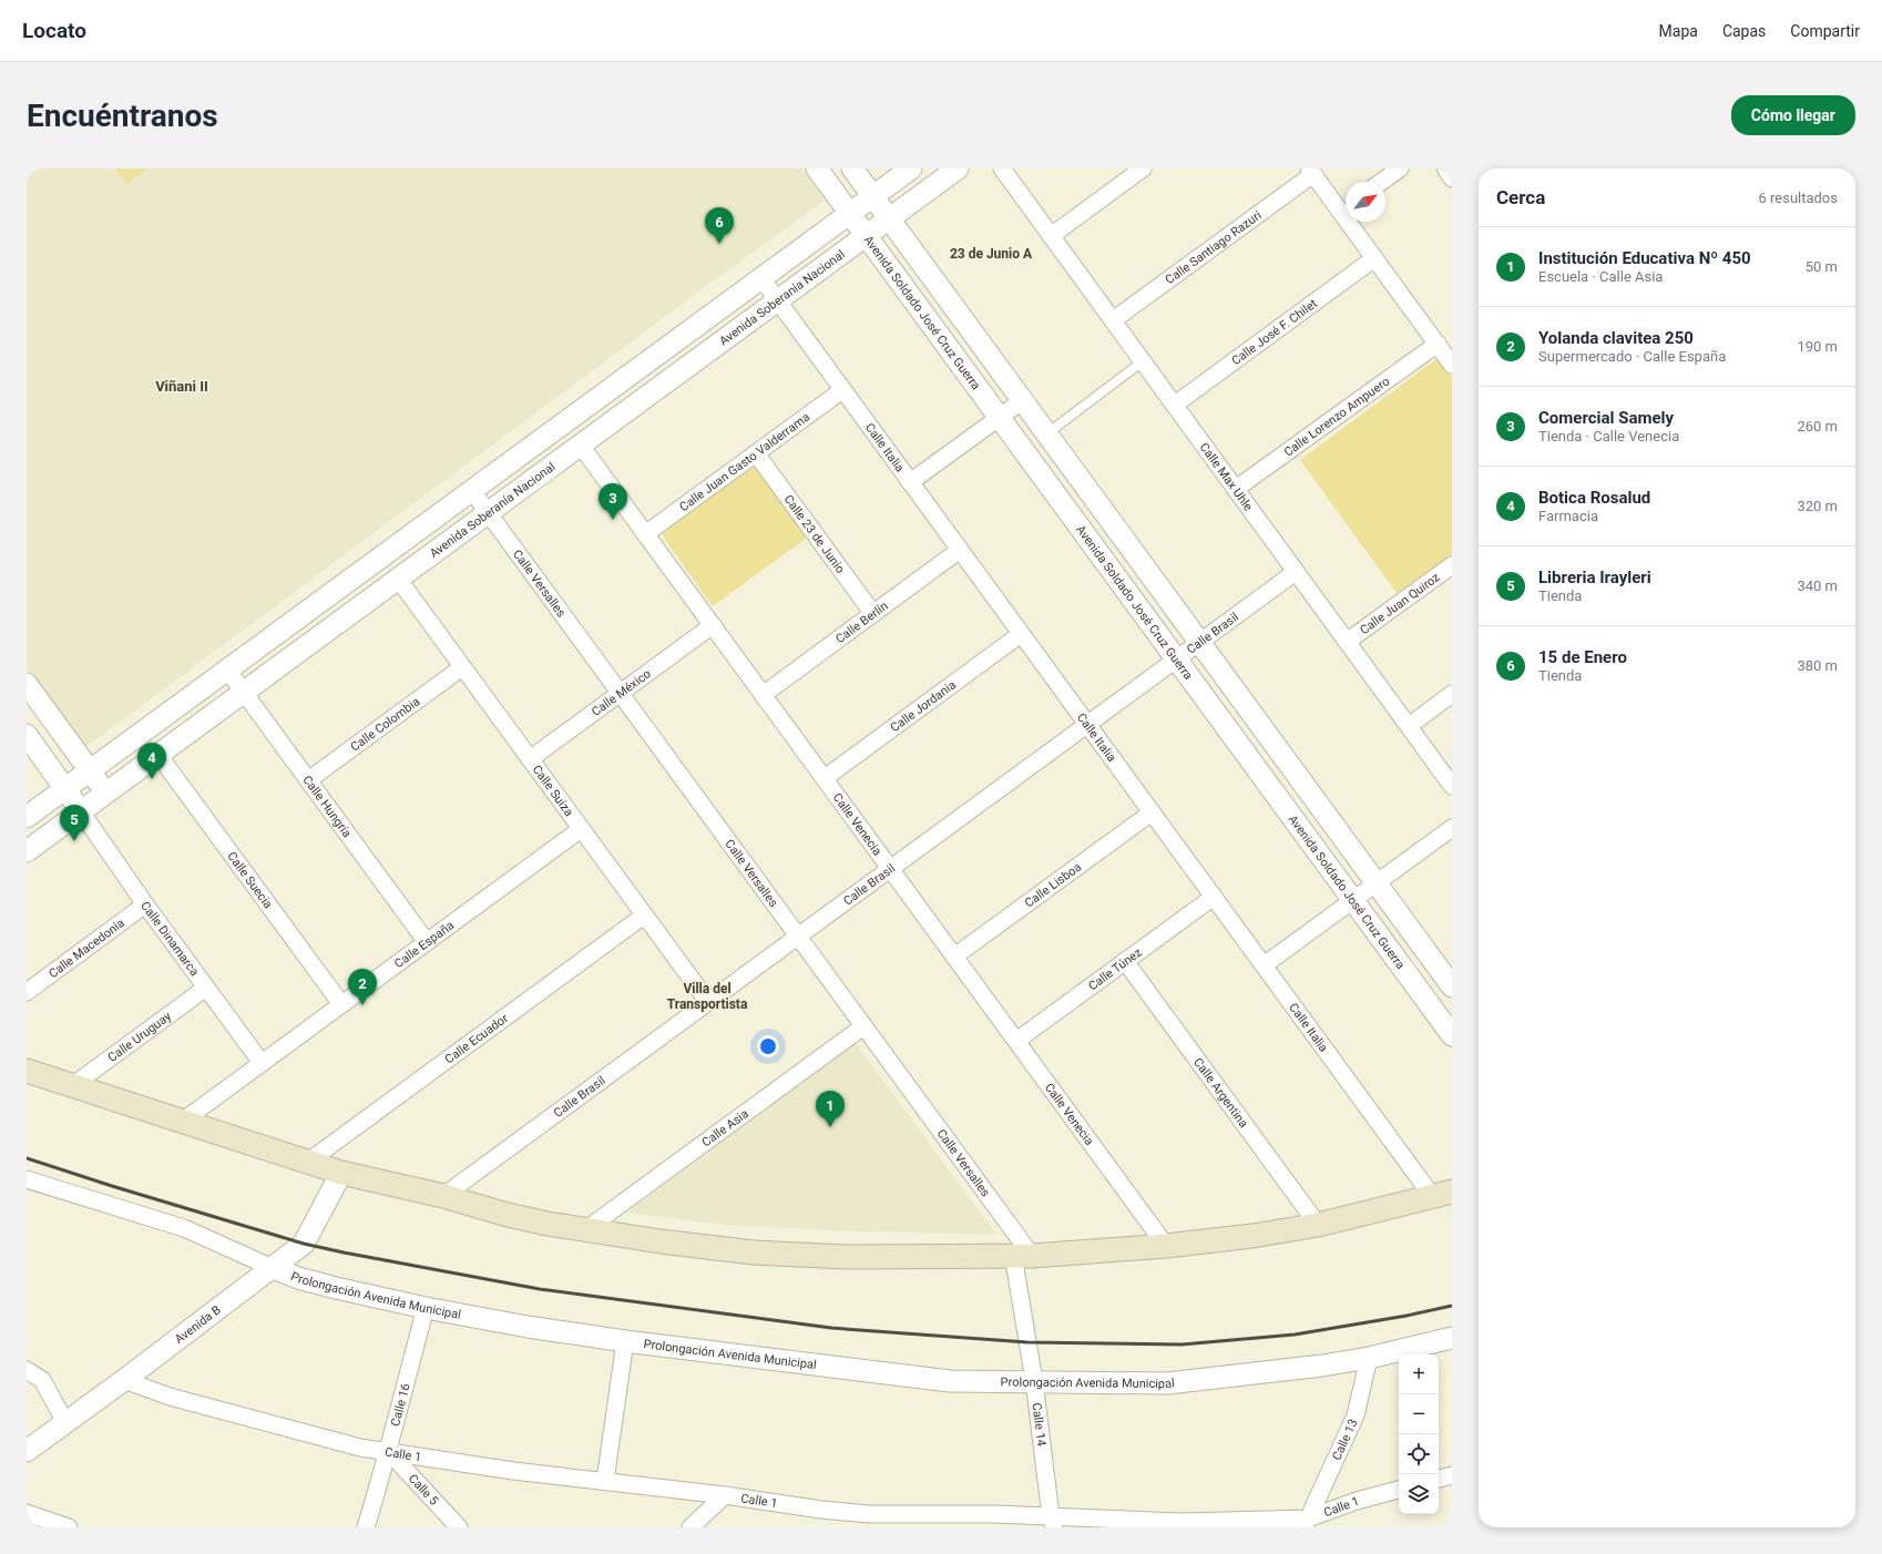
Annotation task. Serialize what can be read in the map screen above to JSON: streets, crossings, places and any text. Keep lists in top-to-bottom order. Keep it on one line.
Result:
{"streets":{"street":["Calle Santiago Razuri","Avenida Soberanía Nacional","Avenida Soldado José Cruz Guerra","Calle José F. Chilet","Calle Lorenzo Ampuero","Calle Italia","Calle Juan Gasto Valderrama","Calle Max Uhle","Calle 23 de Junio","Calle Versalles","Calle Juan Quiroz","Calle Berlín","Calle Brasil","Calle México","Calle Jordania","Calle Colombia","Calle Suiza","Calle Hungría","Calle Venecia","Calle Suecia","Calle Lisboa","Calle Dinamarca","Calle España","Calle Macedonia","Calle Túnez","Calle Uruguay","Calle Ecuador","Calle Argentina","Calle Asia","Prolongación Avenida Municipal","Avenida B","Calle 16","Calle 14","Calle 13","Calle 1","Calle 5"]},"crossings":[["Calle Santiago Razuri","Calle Max Uhle"],["Avenida Soberanía Nacional","Avenida Soldado José Cruz Guerra"],["Avenida Soberanía Nacional","Calle Italia"],["Avenida Soberanía Nacional","Calle Versalles"],["Avenida Soberanía Nacional","Calle Suiza"],["Avenida Soberanía Nacional","Calle Hungría"],["Avenida Soberanía Nacional","Calle Venecia"],["Avenida Soberanía Nacional","Calle Suecia"],["Avenida Soberanía Nacional","Calle Dinamarca"],["Avenida Soldado José Cruz Guerra","Calle Brasil"],["Calle José F. Chilet","Calle Max Uhle"],["Calle Lorenzo Ampuero","Calle Max Uhle"],["Calle Italia","Calle Juan Gasto Valderrama"],["Calle Italia","Calle Berlín"],["Calle Italia","Calle Brasil"],["Calle Italia","Calle Jordania"],["Calle Italia","Calle Lisboa"],["Calle Italia","Calle Túnez"],["Calle Juan Gasto Valderrama","Calle 23 de Junio"],["Calle Juan Gasto Valderrama","Calle Venecia"],["Calle Max Uhle","Calle Juan Quiroz"],["Calle Max Uhle","Calle Brasil"],["Calle 23 de Junio","Calle Berlín"],["Calle Versalles","Calle Brasil"],["Calle Versalles","Calle México"],["Calle Versalles","Calle Asia"],["Calle Versalles","Calle 14"],["Calle Berlín","Calle Venecia"],["Calle Brasil","Calle Suiza"],["Calle Brasil","Calle Venecia"],["Calle México","Calle Suiza"],["Calle México","Calle Venecia"],["Calle Jordania","Calle Venecia"],["Calle Colombia","Calle Suiza"],["Calle Colombia","Calle Hungría"],["Calle Suiza","Calle España"],["Calle Suiza","Calle Ecuador"],["Calle Hungría","Calle España"],["Calle Venecia","Calle Lisboa"],["Calle Venecia","Calle Túnez"],["Calle Suecia","Calle España"],["Calle Dinamarca","Calle España"],["Calle Dinamarca","Calle Macedonia"],["Calle Dinamarca","Calle Uruguay"],["Calle Túnez","Calle Argentina"],["Prolongación Avenida Municipal","Avenida B"],["Prolongación Avenida Municipal","Calle 16"],["Prolongación Avenida Municipal","Calle 14"],["Prolongación Avenida Municipal","Calle 13"],["Avenida B","Calle 1"],["Calle 16","Calle 1"],["Calle 16","Calle 5"],["Calle 14","Calle 1"],["Calle 13","Calle 1"],["Calle 1","Calle 5"]],"districts":["23 de Junio A","Viñani II","Villa del Transportista"],"north":"top right","page":{"header":"Locato","nav":["Mapa","Capas","Compartir"],"buttons":"Cómo llegar","title":"Encuéntranos","heading":["Cerca","6 resultados"],"pins":["6","3","4","5","2","1"],"list":[{"mark":"1","name":"Institución Educativa Nº 450","note":"Escuela · Calle Asia","value":"50 m"},{"mark":"2","name":"Yolanda clavitea 250","note":"Supermercado · Calle España","value":"190 m"},{"mark":"3","name":"Comercial Samely","note":"Tienda · Calle Venecia","value":"260 m"},{"mark":"4","name":"Botica Rosalud","note":"Farmacia","value":"320 m"},{"mark":"5","name":"Libreria Irayleri","note":"Tienda","value":"340 m"},{"mark":"6","name":"15 de Enero","note":"Tienda","value":"380 m"}],"map_buttons":["+","−"]}}
